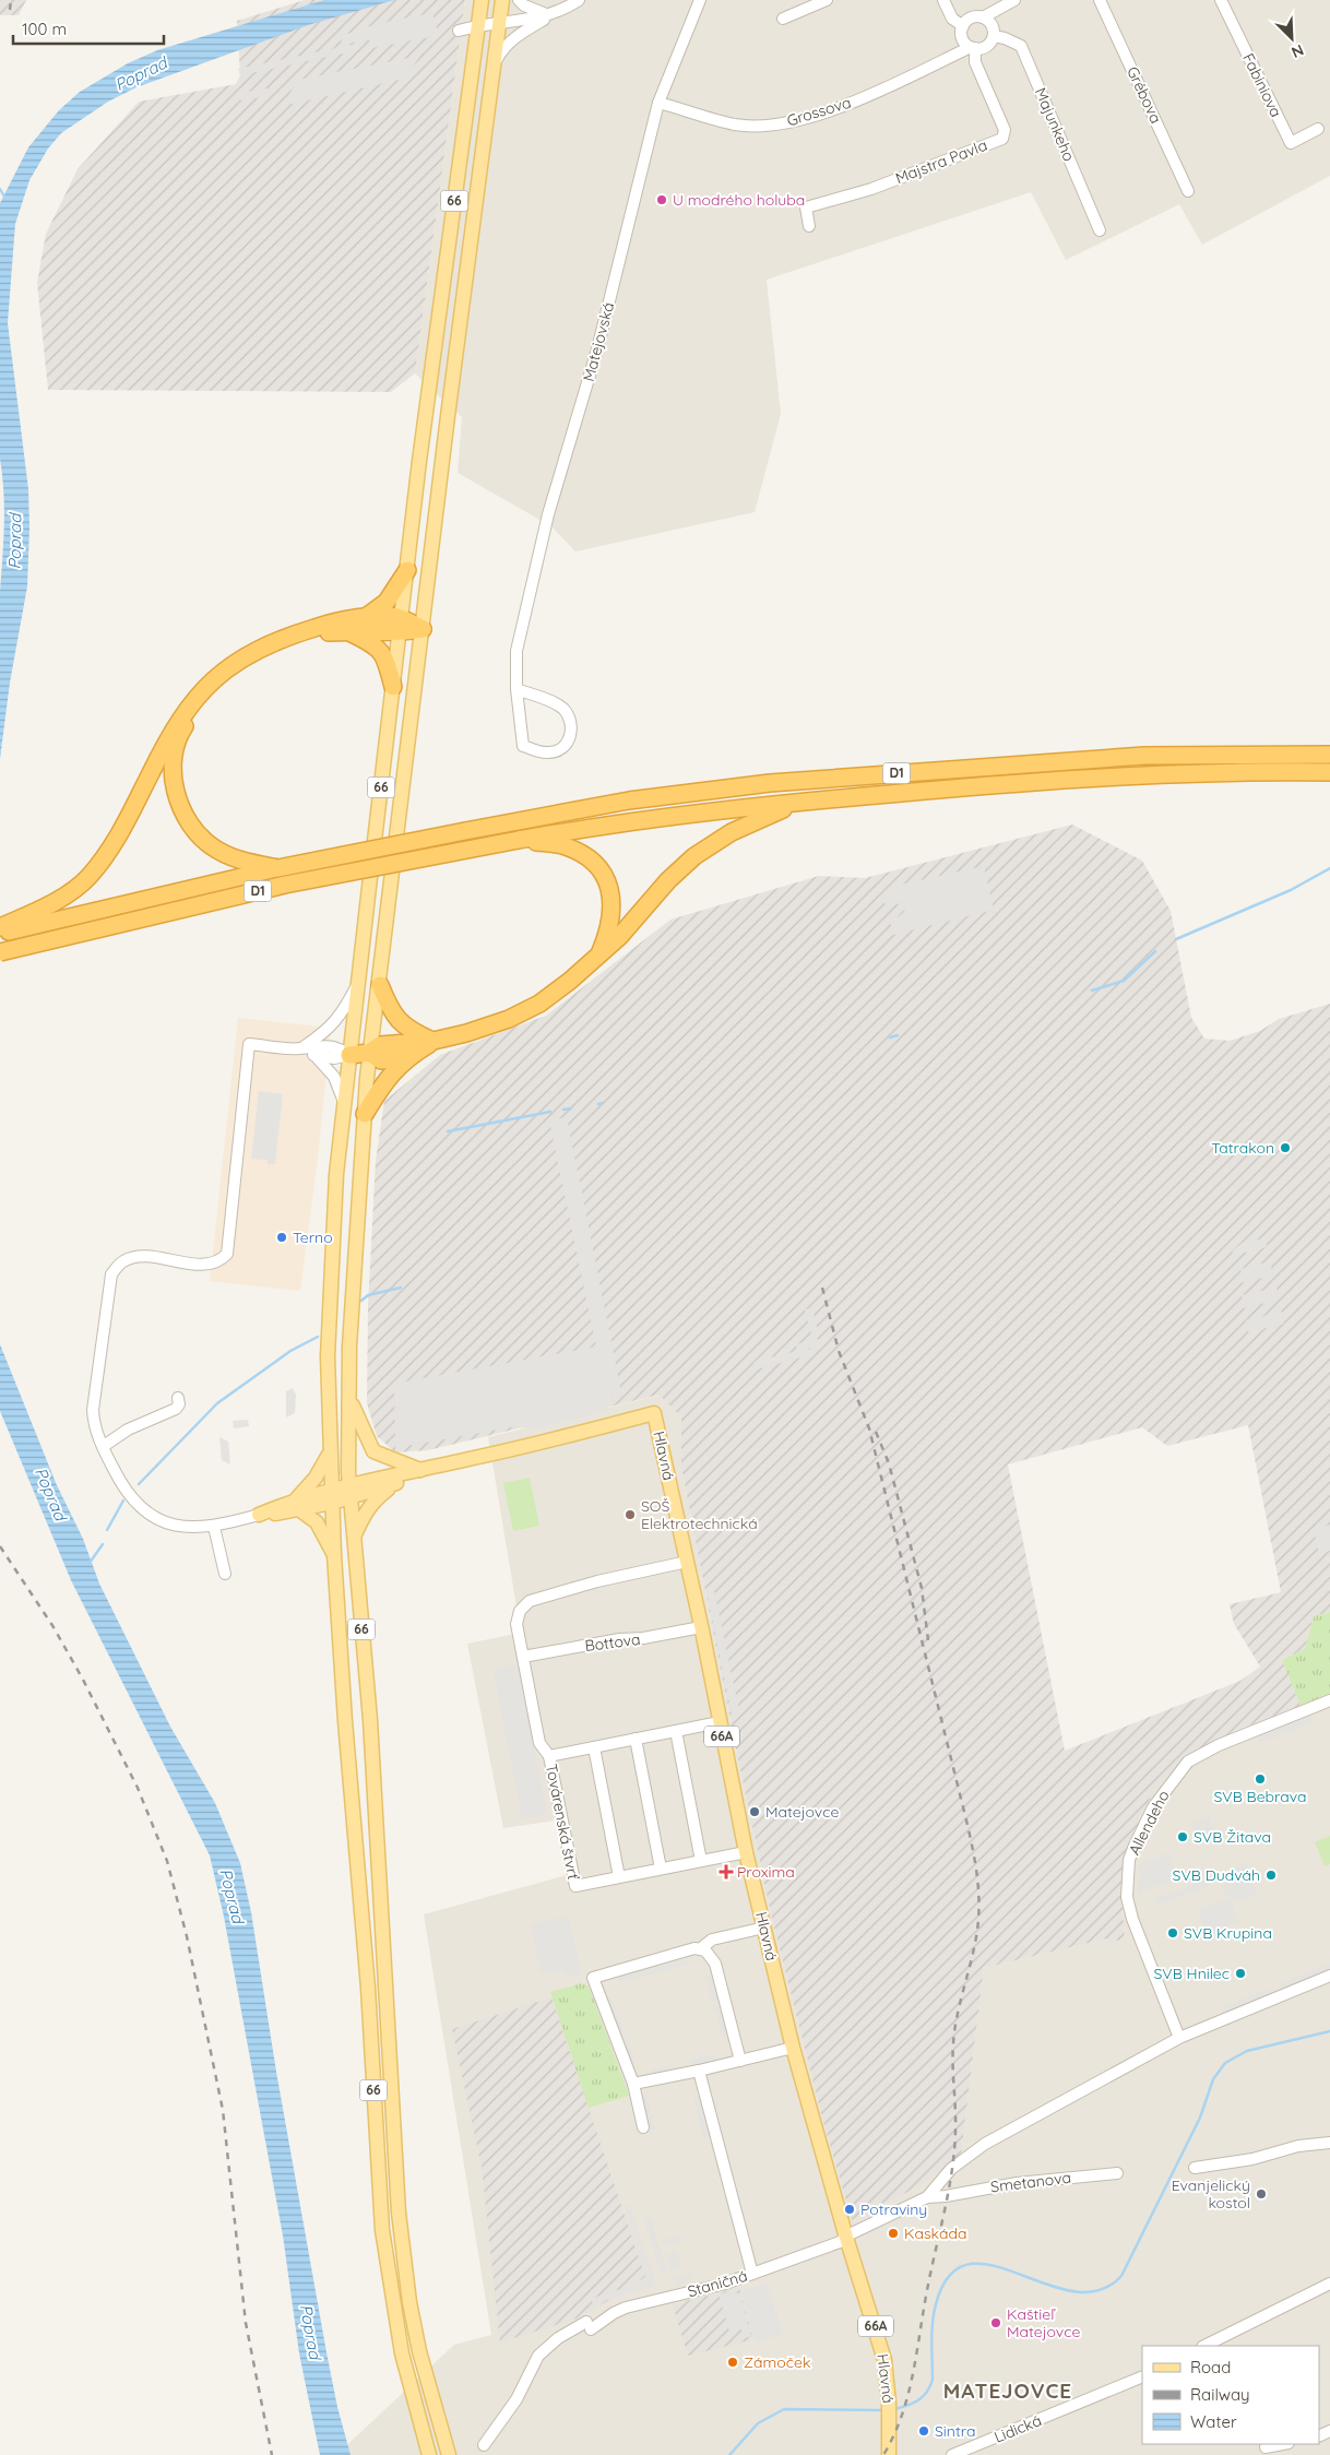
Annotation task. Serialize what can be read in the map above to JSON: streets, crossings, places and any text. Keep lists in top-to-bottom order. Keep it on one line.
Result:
{"streets":{"highway":["D1"],"main road":["66","Hlavná","66A"],"street":["Fabiniova","Grébova","Grossova","Majunkeho","Majstra Pavla","Matejovská","Bottova","Továrenská štvrť","Allendeho","Smetanova","Staničná","Lidická"]},"crossings":[["Grossova","Majunkeho"],["Grossova","Majstra Pavla"],["Grossova","Matejovská"],["Majunkeho","Majstra Pavla"],["Hlavná","Bottova"],["Hlavná","Továrenská štvrť"],["Hlavná","Staničná"],["Smetanova","Staničná"]],"districts":["MATEJOVCE"],"water":["Poprad"],"places":{"other":["U modrého holuba","Tatrakon","Terno","SOŠ Elektrotechnická","SVB Bebrava","Matejovce","SVB Žitava","SVB Dudváh","SVB Krupina","SVB Hnilec","Evanjelický kostol","Potraviny","Kaskáda","Kaštieľ Matejovce","Zámoček","Sintra"],"health":["Proxima"]},"legend":["Road","Railway","Water"],"scale_bar":"100 m","north":"bottom right"}
